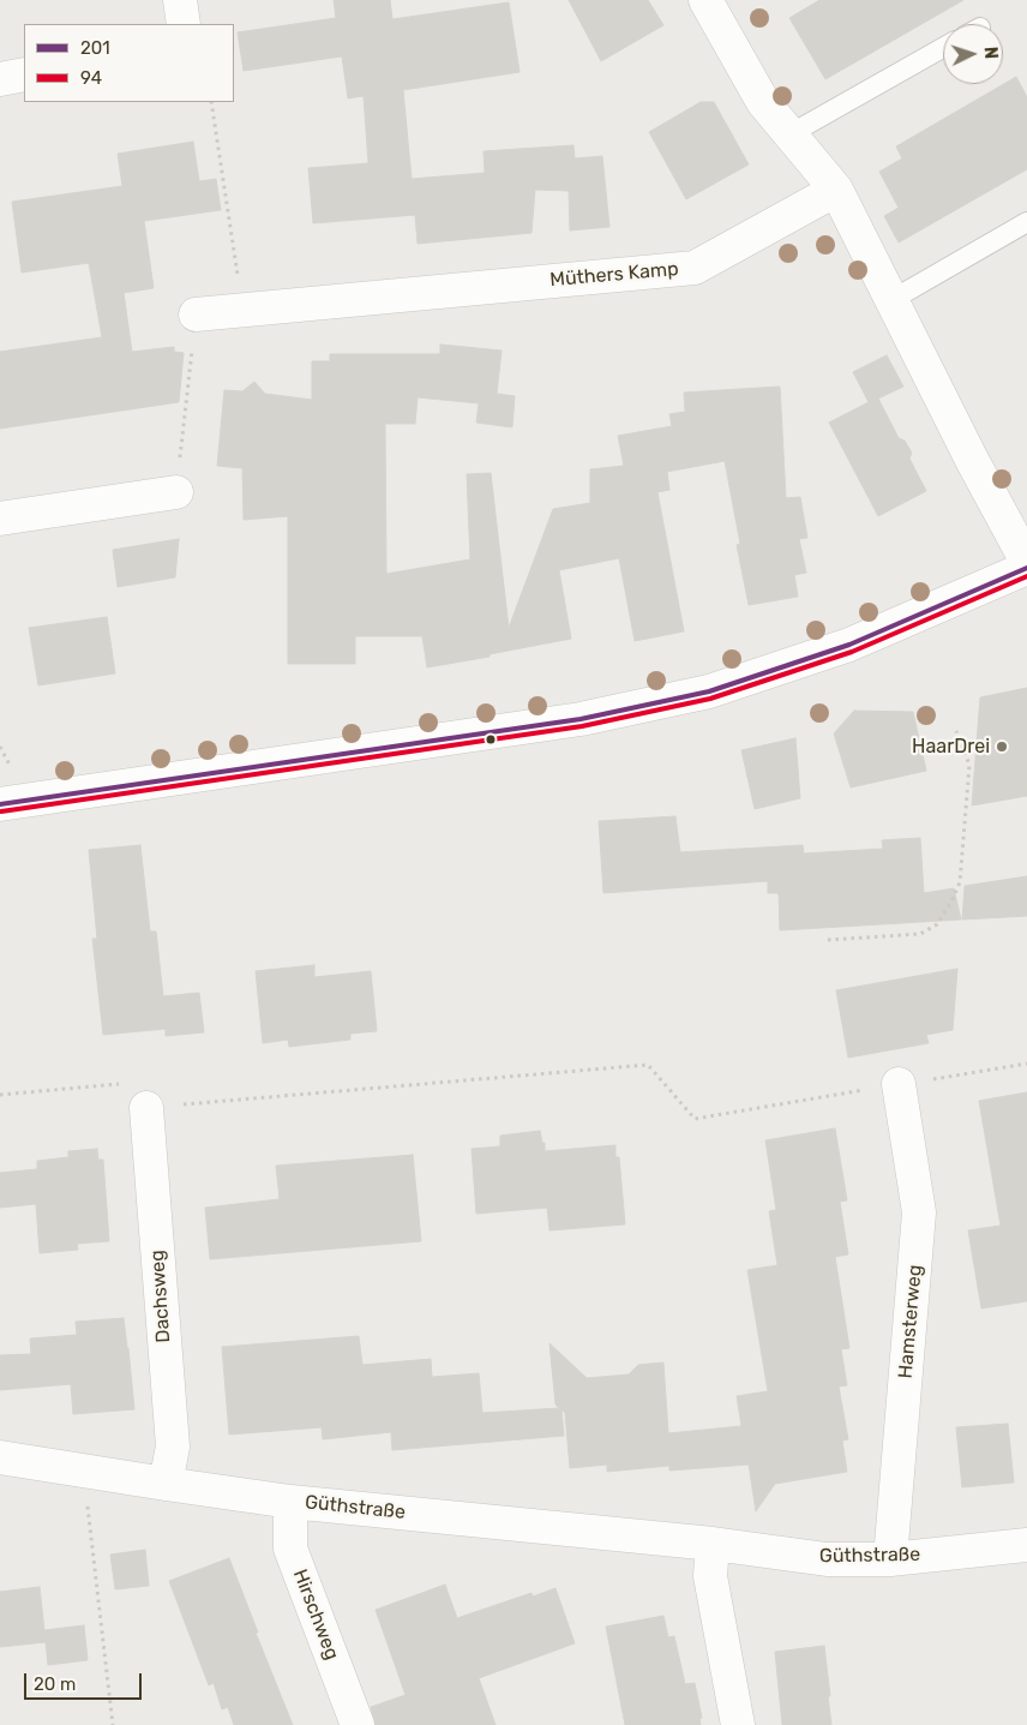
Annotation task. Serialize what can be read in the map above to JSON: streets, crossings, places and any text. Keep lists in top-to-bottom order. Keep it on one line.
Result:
{"streets":{"street":["Müthers Kamp","Dachsweg","Hamsterweg","Güthstraße","Hirschweg"]},"crossings":[["Dachsweg","Güthstraße"],["Hamsterweg","Güthstraße"],["Güthstraße","Hirschweg"]],"places":["HaarDrei"],"lines":["transit line 201","transit line 94"],"legend":["201","94"],"scale_bar":"20 m","north":"right"}
